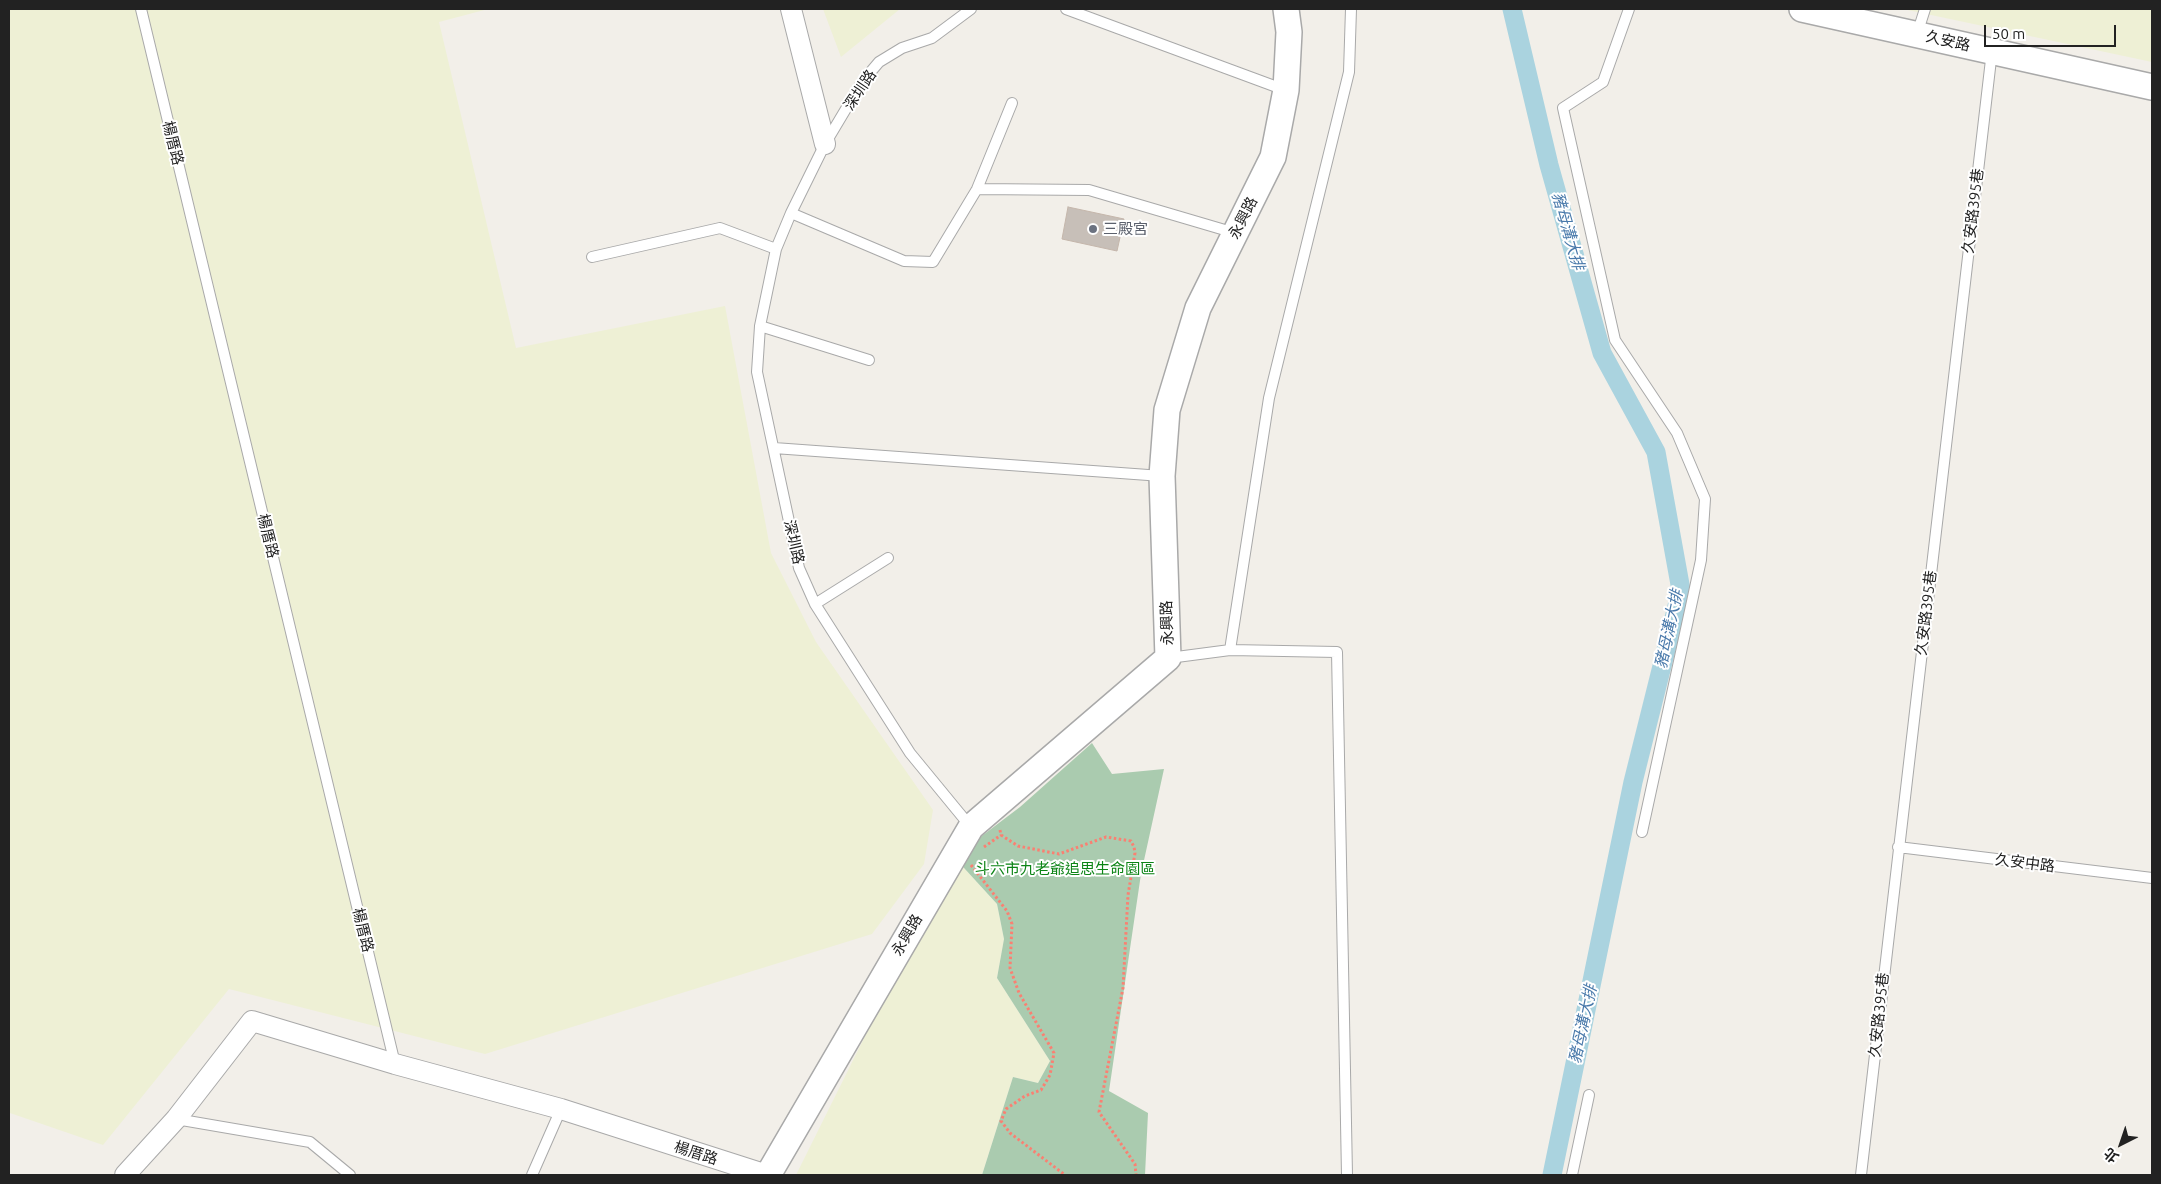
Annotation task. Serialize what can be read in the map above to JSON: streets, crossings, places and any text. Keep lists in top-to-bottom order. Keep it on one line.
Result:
{"streets":{"street":["久安路","楊厝路","永興路"],"lane":["深圳路","久安路395巷","久安中路"]},"crossings":[["久安路","久安路395巷"],["深圳路","永興路"],["楊厝路","永興路"],["久安路395巷","久安中路"]],"water":["豬母溝大排"],"parks":["斗六市九老爺追思生命園區"],"places":["三殿宮"],"scale_bar":"50 m","north":"bottom left"}
